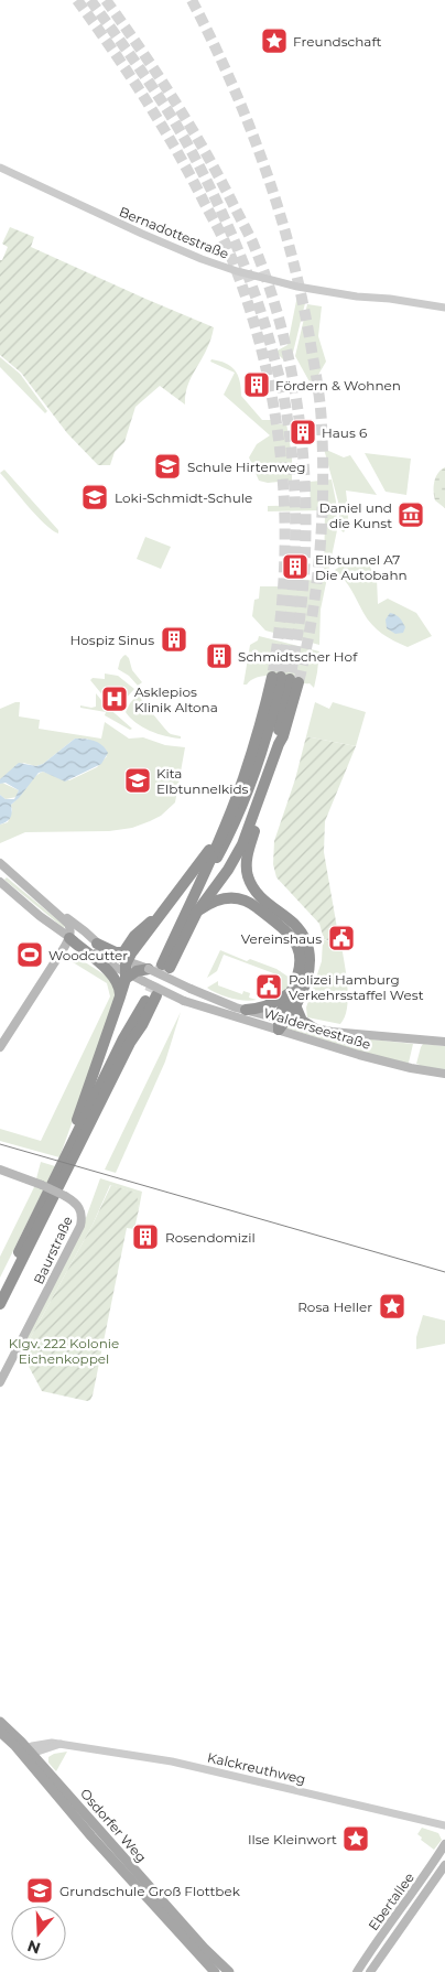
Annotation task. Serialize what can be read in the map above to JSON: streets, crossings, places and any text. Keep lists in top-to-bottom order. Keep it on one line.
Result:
{"streets":{"main road":["Walderseestraße","Baurstraße","Osdorfer Weg","Ebertallee"],"street":["Bernadottestraße","Kalckreuthweg"]},"crossings":[["Kalckreuthweg","Osdorfer Weg"]],"parks":["Klgv. 222 Kolonie Eichenkoppel"],"places":{"place":["Freundschaft","Rosa Heller","Ilse Kleinwort"],"building":["Fördern & Wohnen","Haus 6","Elbtunnel A7 Die Autobahn","Hospiz Sinus","Schmidtscher Hof","Rosendomizil"],"school or university":["Schule Hirtenweg","Loki-Schmidt-Schule","Kita Elbtunnelkids","Grundschule Groß Flottbek"],"museum":["Daniel und die Kunst"],"hospital":["Asklepios Klinik Altona"],"public building":["Vereinshaus","Polizei Hamburg Verkehrsstaffel West"],"sports":["Woodcutter"]},"north":"bottom"}
